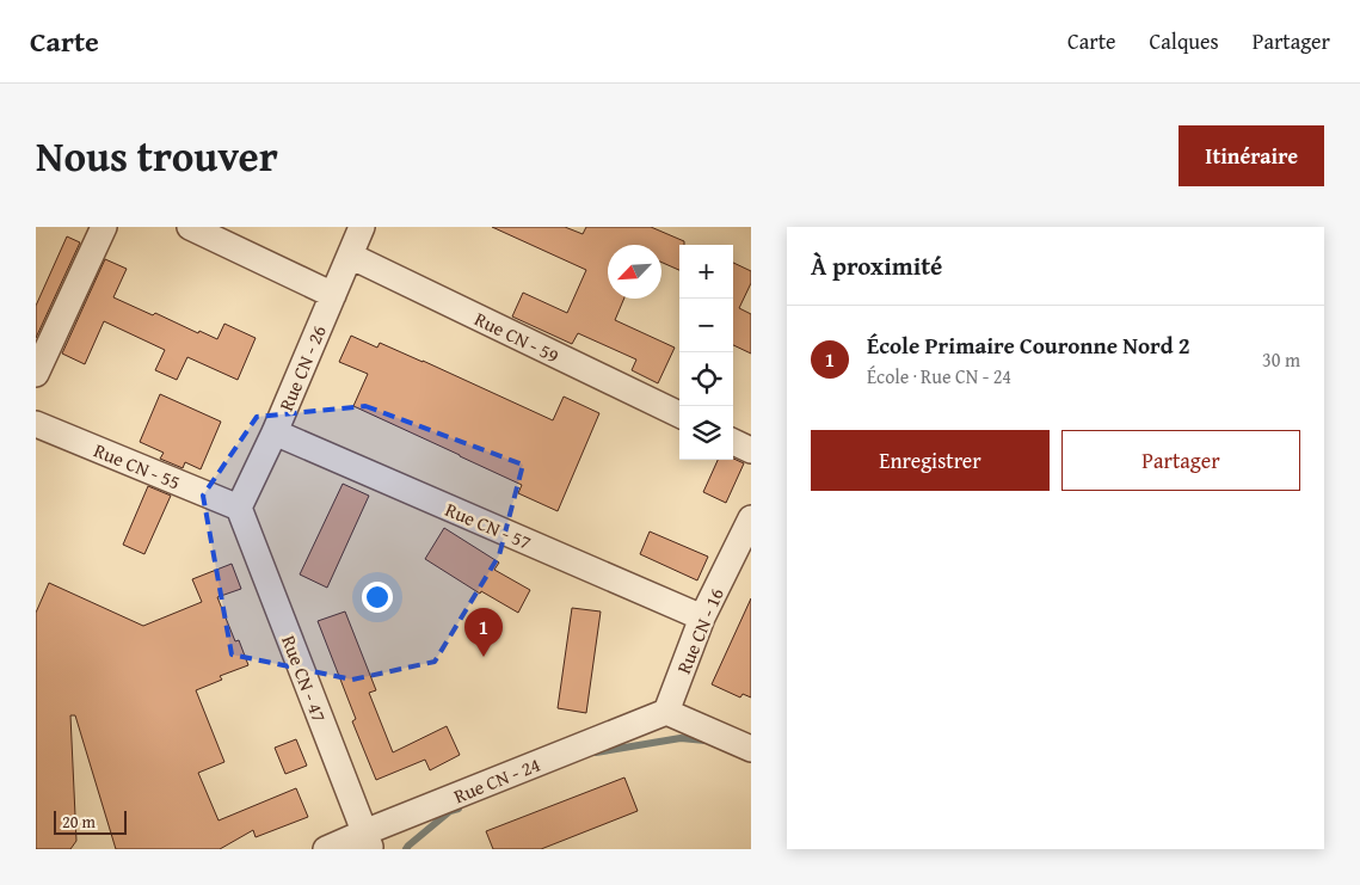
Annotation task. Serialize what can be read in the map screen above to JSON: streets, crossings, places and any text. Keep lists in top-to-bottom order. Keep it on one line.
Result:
{"streets":{"street":["Rue CN - 59","Rue CN - 26","Rue CN - 55","Rue CN - 57","Rue CN - 16","Rue CN - 47","Rue CN - 24"]},"crossings":[["Rue CN - 59","Rue CN - 26"],["Rue CN - 26","Rue CN - 55"],["Rue CN - 26","Rue CN - 57"],["Rue CN - 26","Rue CN - 47"],["Rue CN - 55","Rue CN - 47"],["Rue CN - 57","Rue CN - 16"],["Rue CN - 16","Rue CN - 24"],["Rue CN - 47","Rue CN - 24"]],"scale_bar":"20 m","north":"bottom left","page":{"header":"Carte","nav":["Carte","Calques","Partager"],"title":"Nous trouver","buttons":["Itinéraire",["Enregistrer","Partager"]],"heading":"À proximité","map_buttons":["+","−"],"list":[{"mark":"1","name":"École Primaire Couronne Nord 2","note":"École · Rue CN - 24","value":"30 m"}],"pins":"1","scale":"20 m"}}
